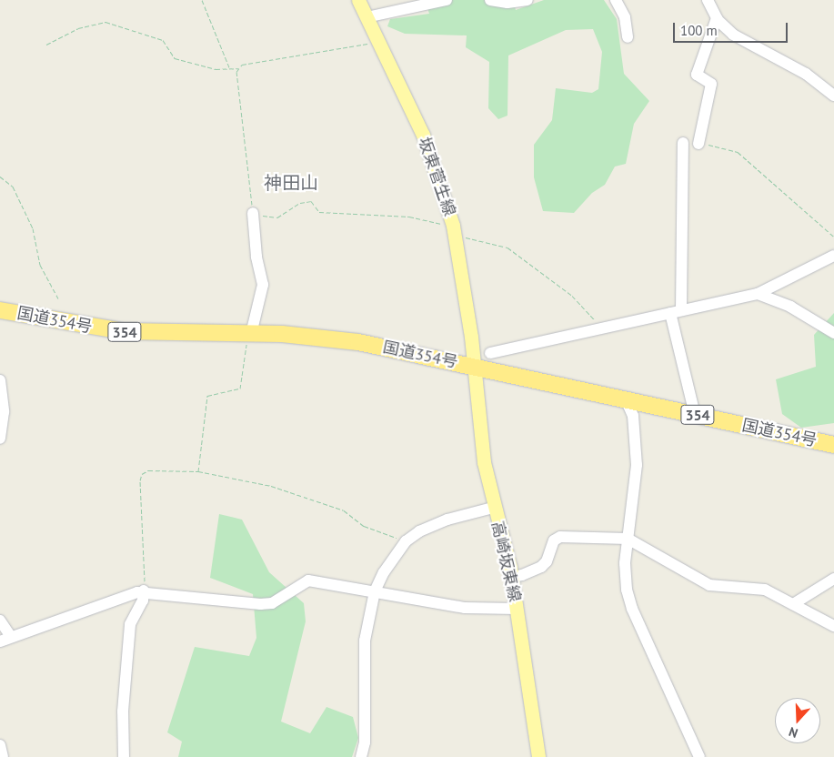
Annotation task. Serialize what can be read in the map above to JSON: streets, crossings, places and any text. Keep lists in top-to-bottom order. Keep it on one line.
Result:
{"streets":{"highway":["国道354号","354"],"main road":["坂東菅生線","高崎坂東線"]},"crossings":[["坂東菅生線","国道354号"],["坂東菅生線","高崎坂東線"],["国道354号","高崎坂東線"]],"districts":["神田山"],"scale_bar":"100 m","north":"bottom"}
